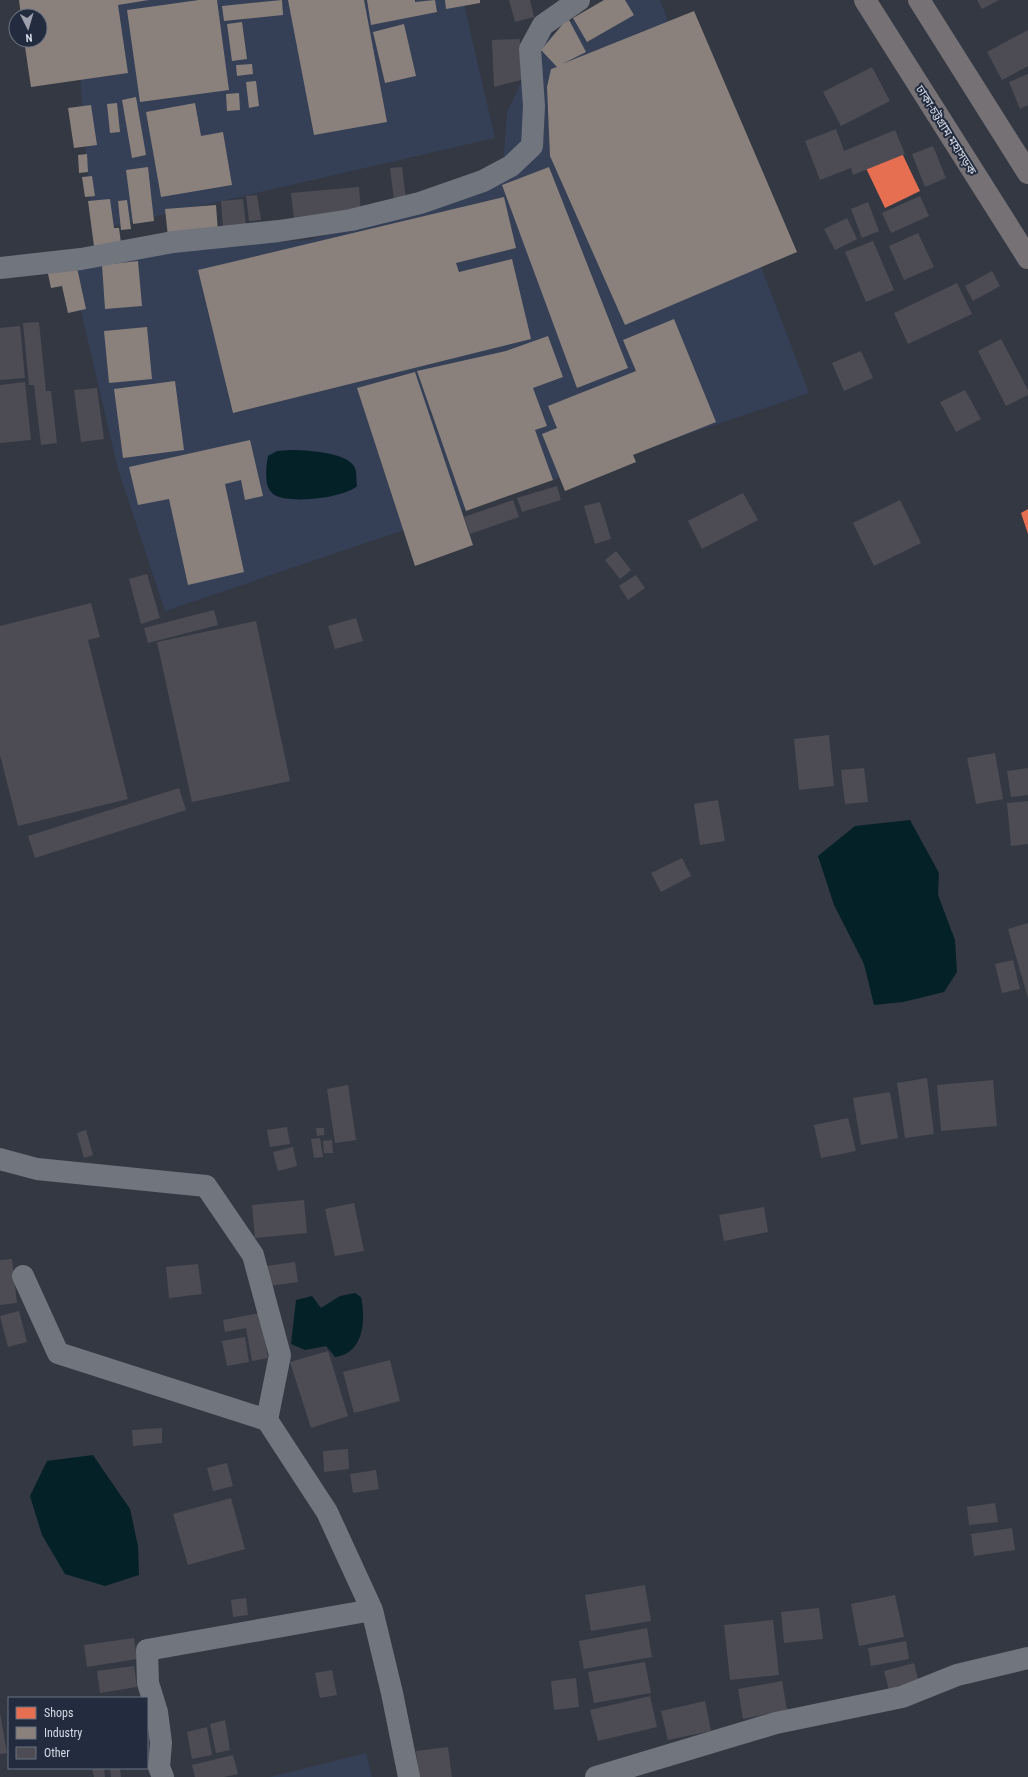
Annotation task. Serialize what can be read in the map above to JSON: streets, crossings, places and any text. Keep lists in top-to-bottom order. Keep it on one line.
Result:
{"streets":{"highway":["ঢাকা-চট্টগ্রাম মহাসড়ক"]},"legend":["Shops","Industry","Other"],"north":"bottom"}
